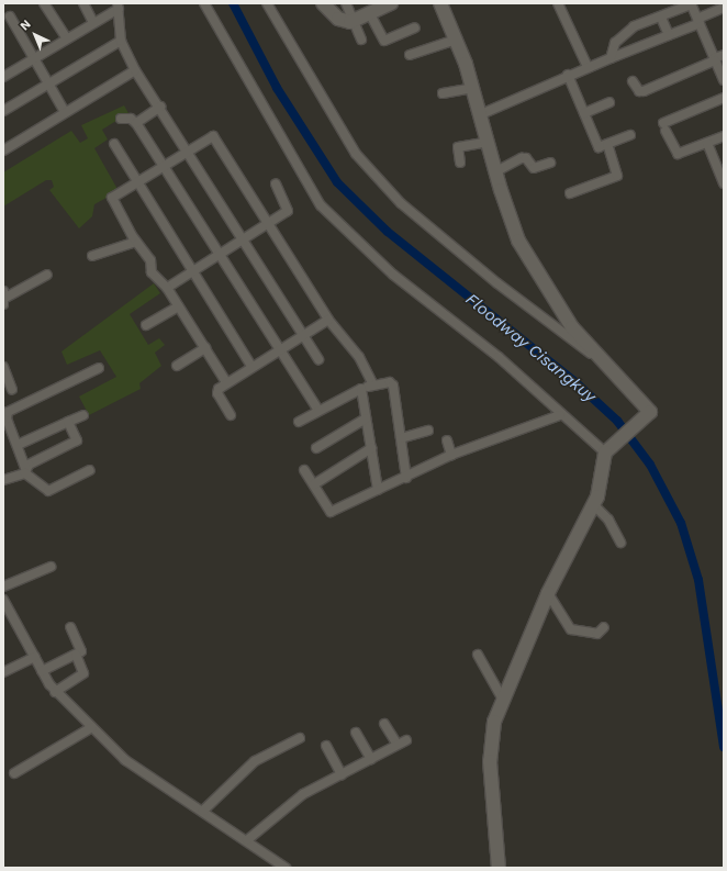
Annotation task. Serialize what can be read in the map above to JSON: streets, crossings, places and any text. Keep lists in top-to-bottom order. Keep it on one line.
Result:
{"water":["Floodway Cisangkuy"],"north":"top left"}
